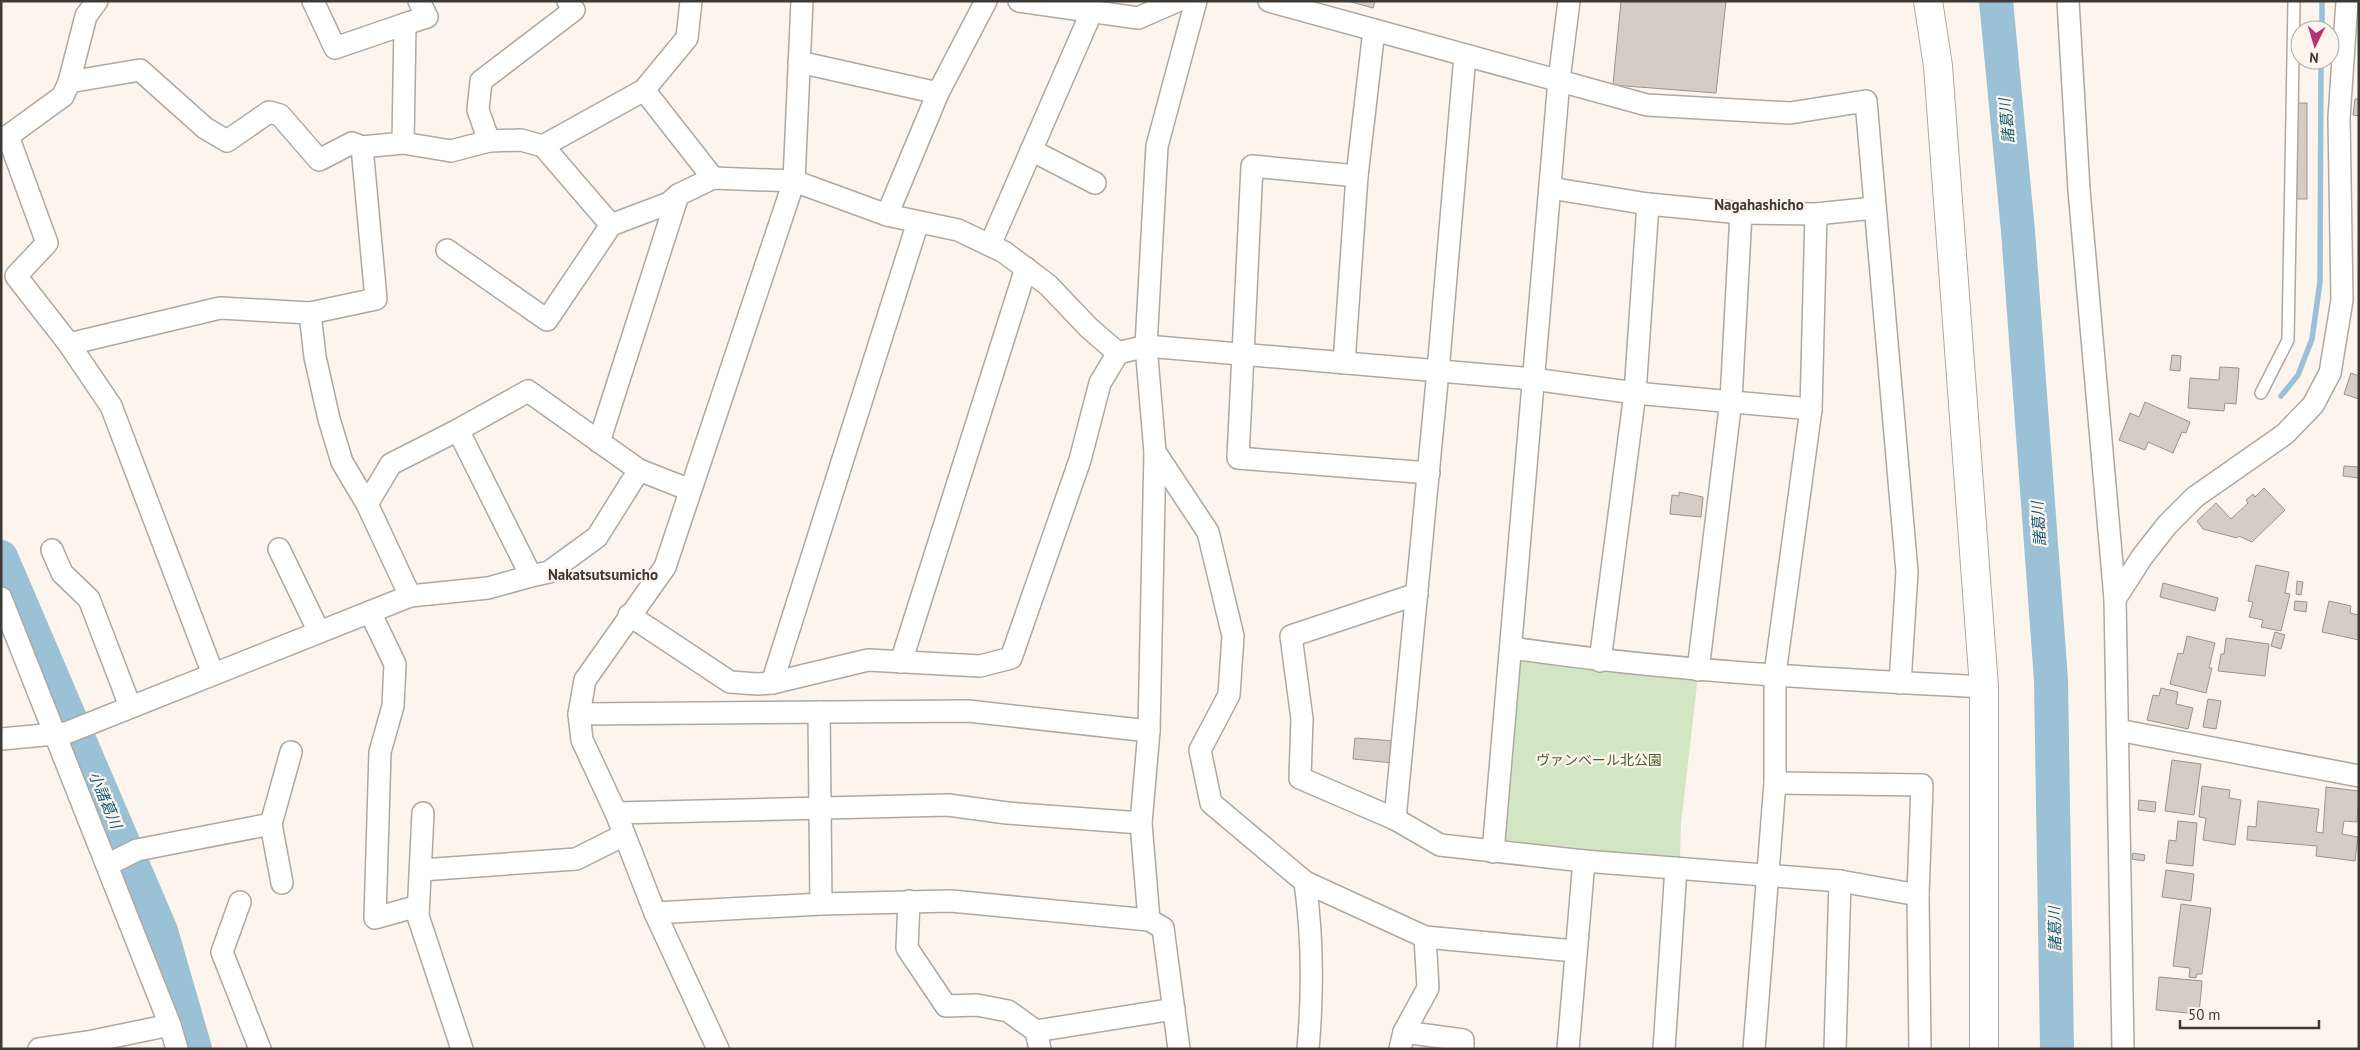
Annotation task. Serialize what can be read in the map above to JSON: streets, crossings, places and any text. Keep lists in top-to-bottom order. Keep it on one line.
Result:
{"districts":["Nagahashicho","Nakatsutsumicho"],"water":["諸葛川","小諸葛川"],"parks":["ヴァンベール北公園"],"scale_bar":"50 m","north":"bottom"}
